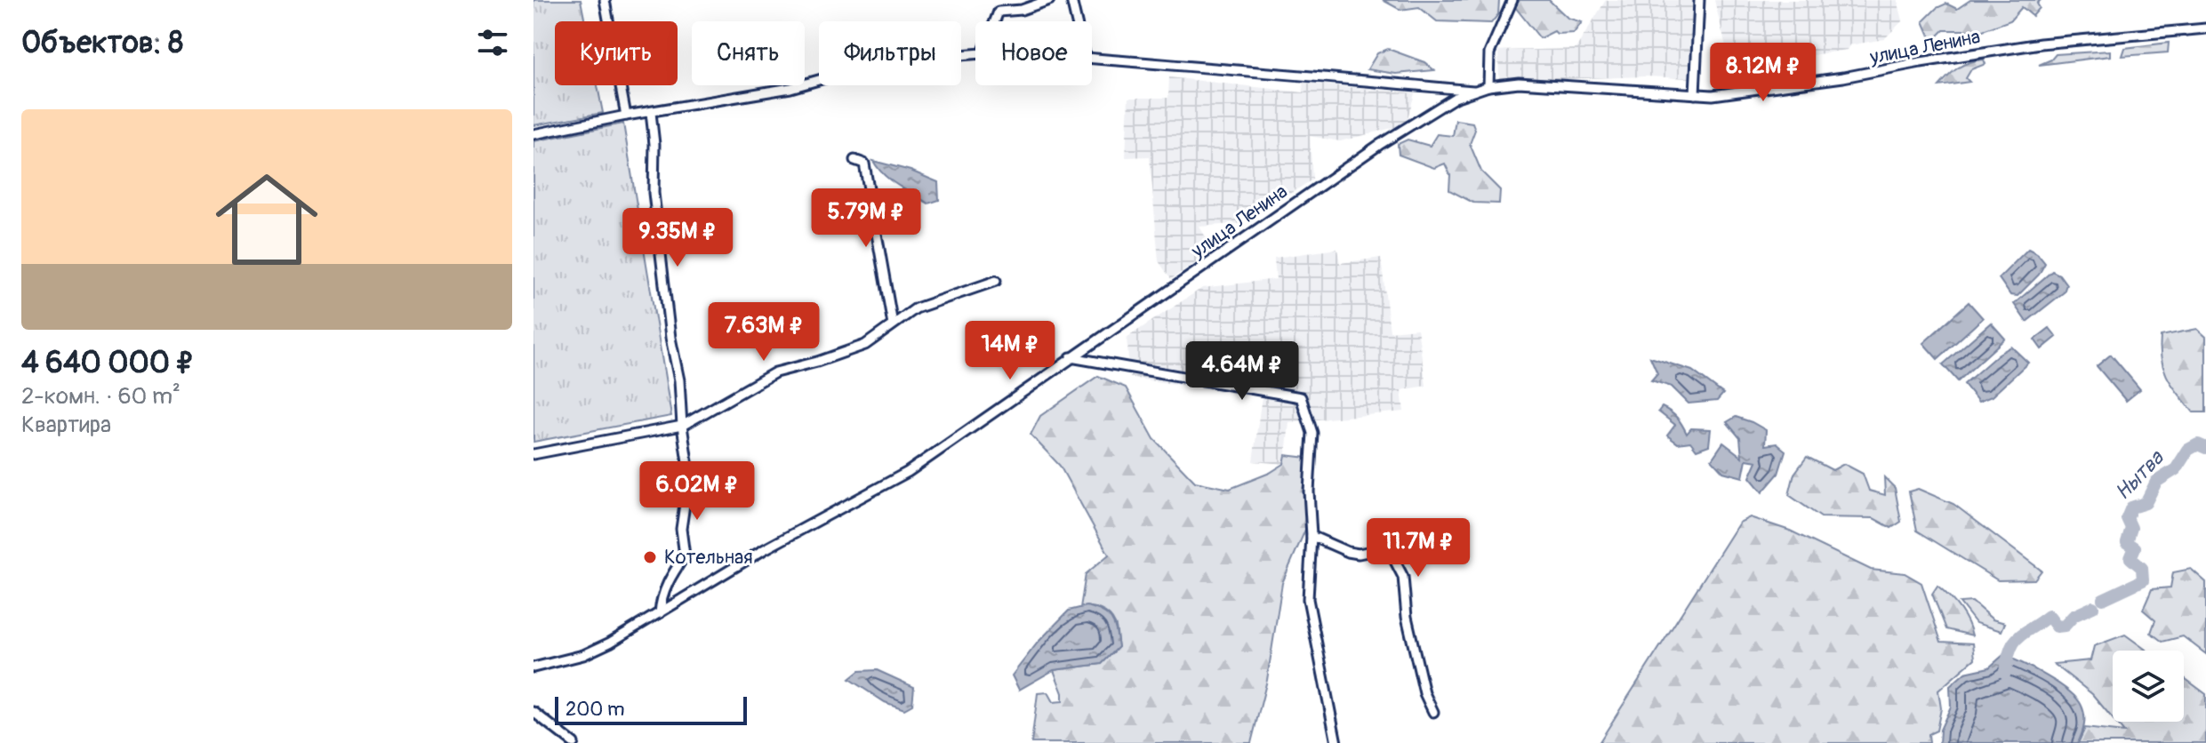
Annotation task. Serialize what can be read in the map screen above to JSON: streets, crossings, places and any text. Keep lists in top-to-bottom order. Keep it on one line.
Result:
{"streets":{"street":["улица Ленина"]},"water":["Нытва"],"places":["Котельная"],"scale_bar":"200 m","page":{"heading":"Объектов: 8","chip":["Купить","Снять","Фильтры","Новое"],"price":["8.12M ₽","5.79M ₽","9.35M ₽","7.63M ₽","14M ₽","4.64M ₽","6.02M ₽","11.7M ₽"],"list":[{"name":"4 640 000 ₽","note":"2-комн. · 60 m² · Квартира"}],"scale":"200 m"}}
